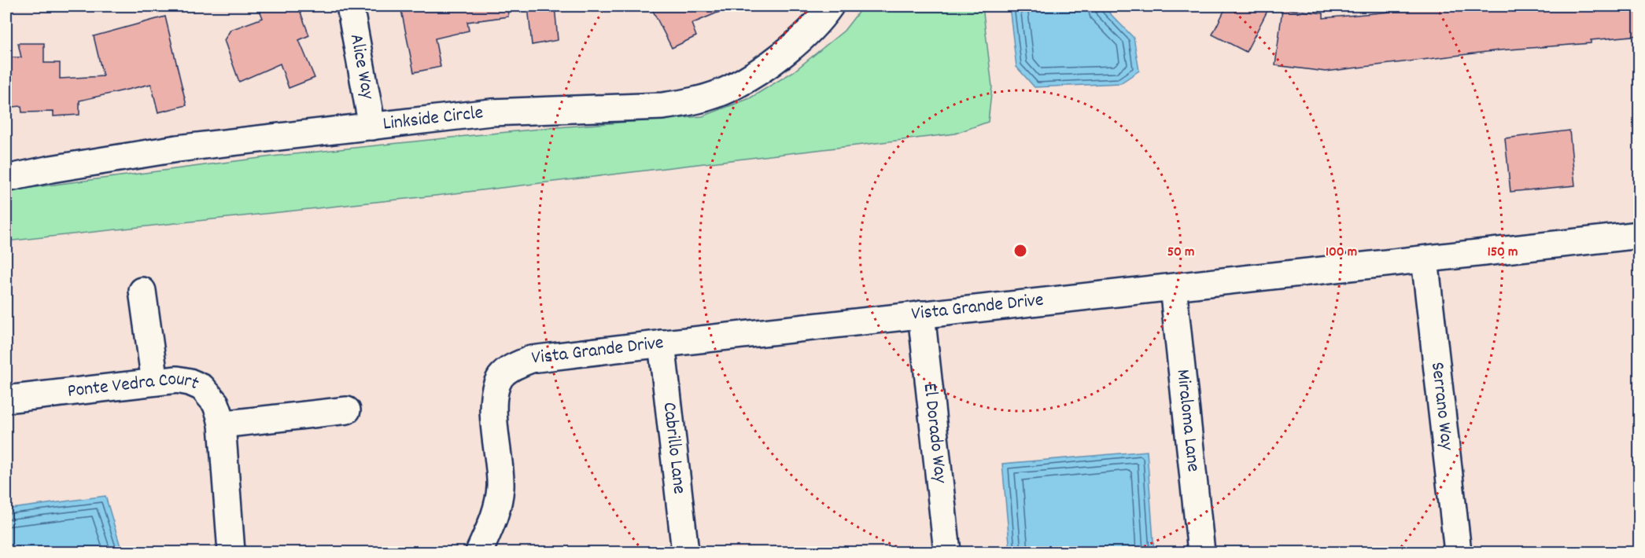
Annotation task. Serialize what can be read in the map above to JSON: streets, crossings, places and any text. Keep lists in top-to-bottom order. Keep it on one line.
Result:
{"streets":{"street":["Alice Way","Linkside Circle","Vista Grande Drive","Ponte Vedra Court","Serrano Way","Miraloma Lane","El Dorado Way","Cabrillo Lane"]},"crossings":[["Alice Way","Linkside Circle"],["Vista Grande Drive","Serrano Way"],["Vista Grande Drive","Miraloma Lane"],["Vista Grande Drive","El Dorado Way"],["Vista Grande Drive","Cabrillo Lane"]],"rings":["50 m","100 m","150 m"]}
